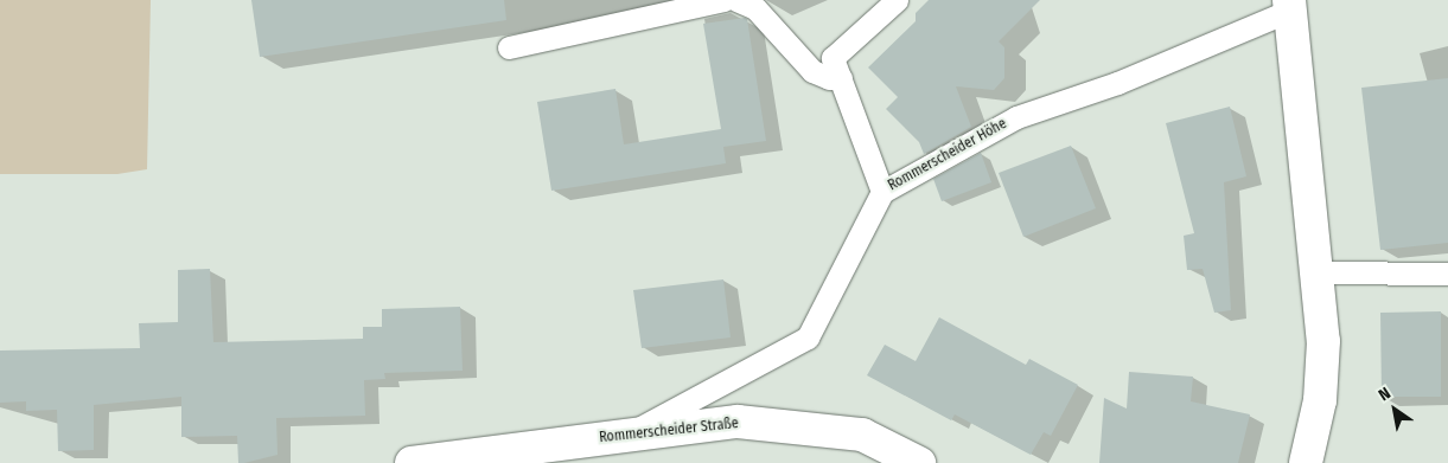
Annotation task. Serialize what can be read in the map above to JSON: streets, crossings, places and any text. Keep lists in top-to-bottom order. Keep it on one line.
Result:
{"streets":{"street":["Rommerscheider Höhe","Rommerscheider Straße"]},"crossings":[["Rommerscheider Höhe","Rommerscheider Straße"]],"north":"top left"}
